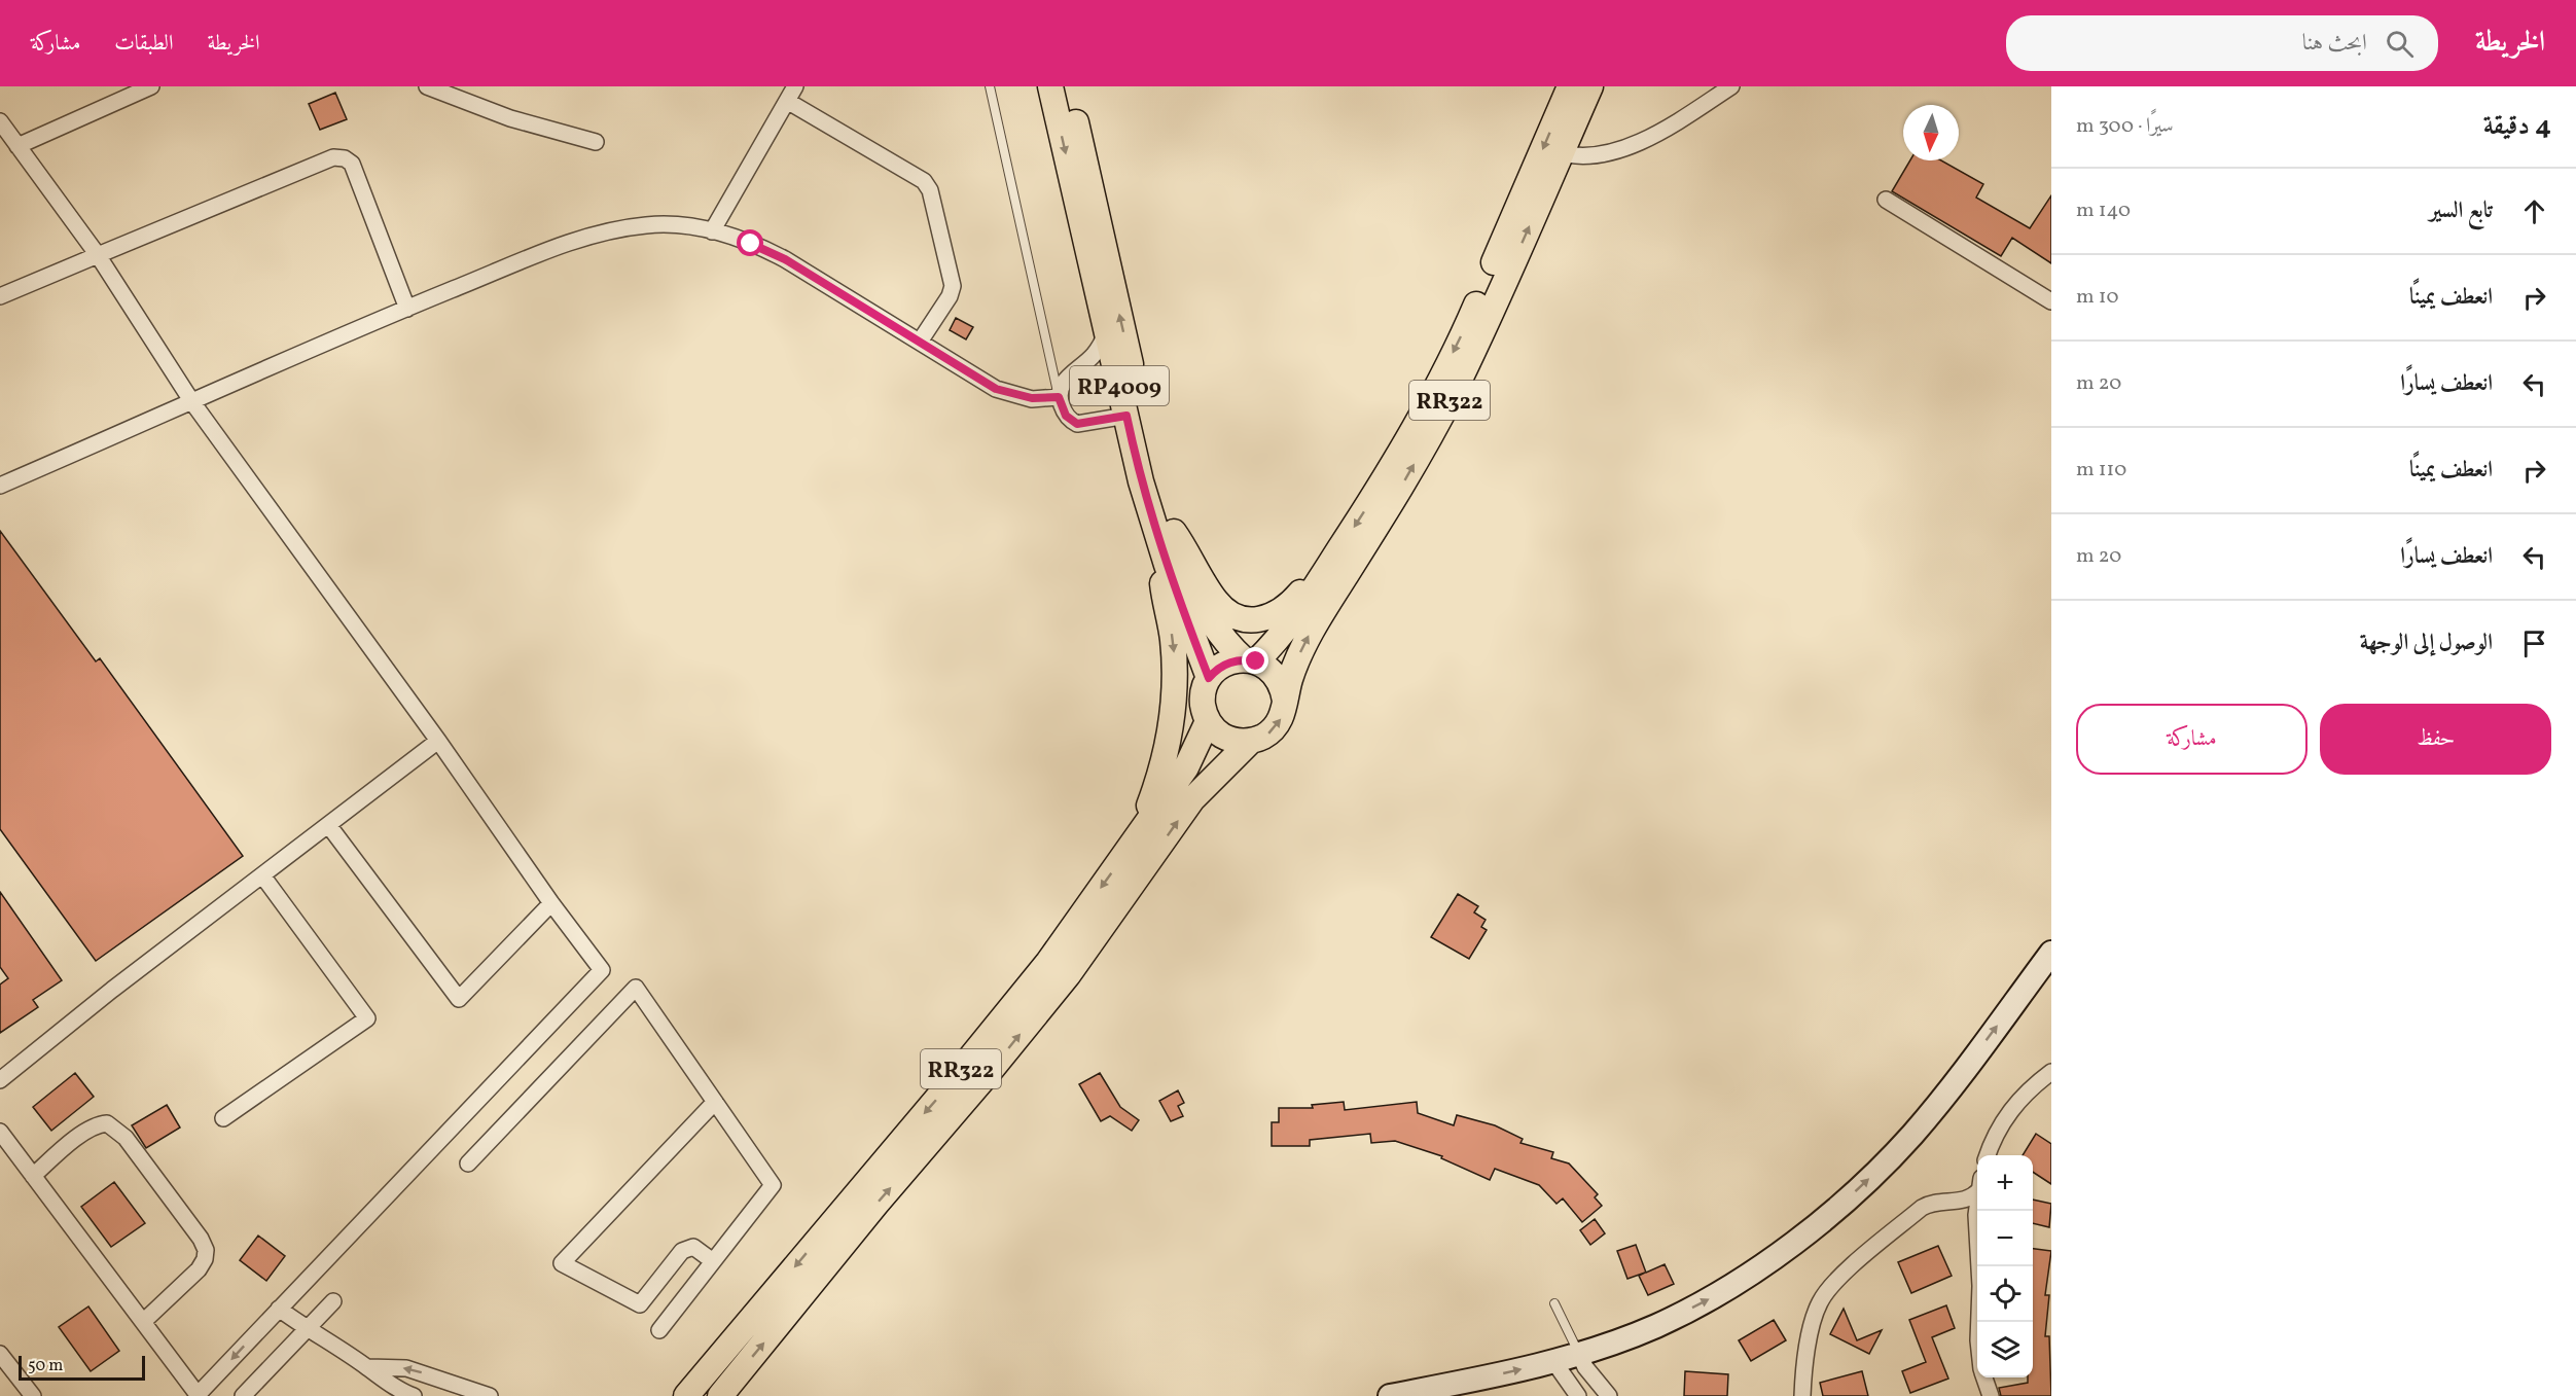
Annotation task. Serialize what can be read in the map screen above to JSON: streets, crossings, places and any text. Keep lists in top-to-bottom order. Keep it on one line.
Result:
{"streets":{"main road":["RP4009","RR322"]},"crossings":[["RP4009","RR322"]],"scale_bar":"50 m","north":"bottom","page":{"header":"الخريطة","search":"ابحث هنا","nav":["الخريطة","الطبقات","مشاركة"],"heading":["4 دقيقة","سيرًا · 300 m"],"list":[["تابع السير","140 m"],["انعطف يمينًا","10 m"],["انعطف يسارًا","20 m"],["انعطف يمينًا","110 m"],["انعطف يسارًا","20 m"],"الوصول إلى الوجهة"],"buttons":["حفظ","مشاركة"],"map_buttons":["+","−"],"scale":"50 m"}}
